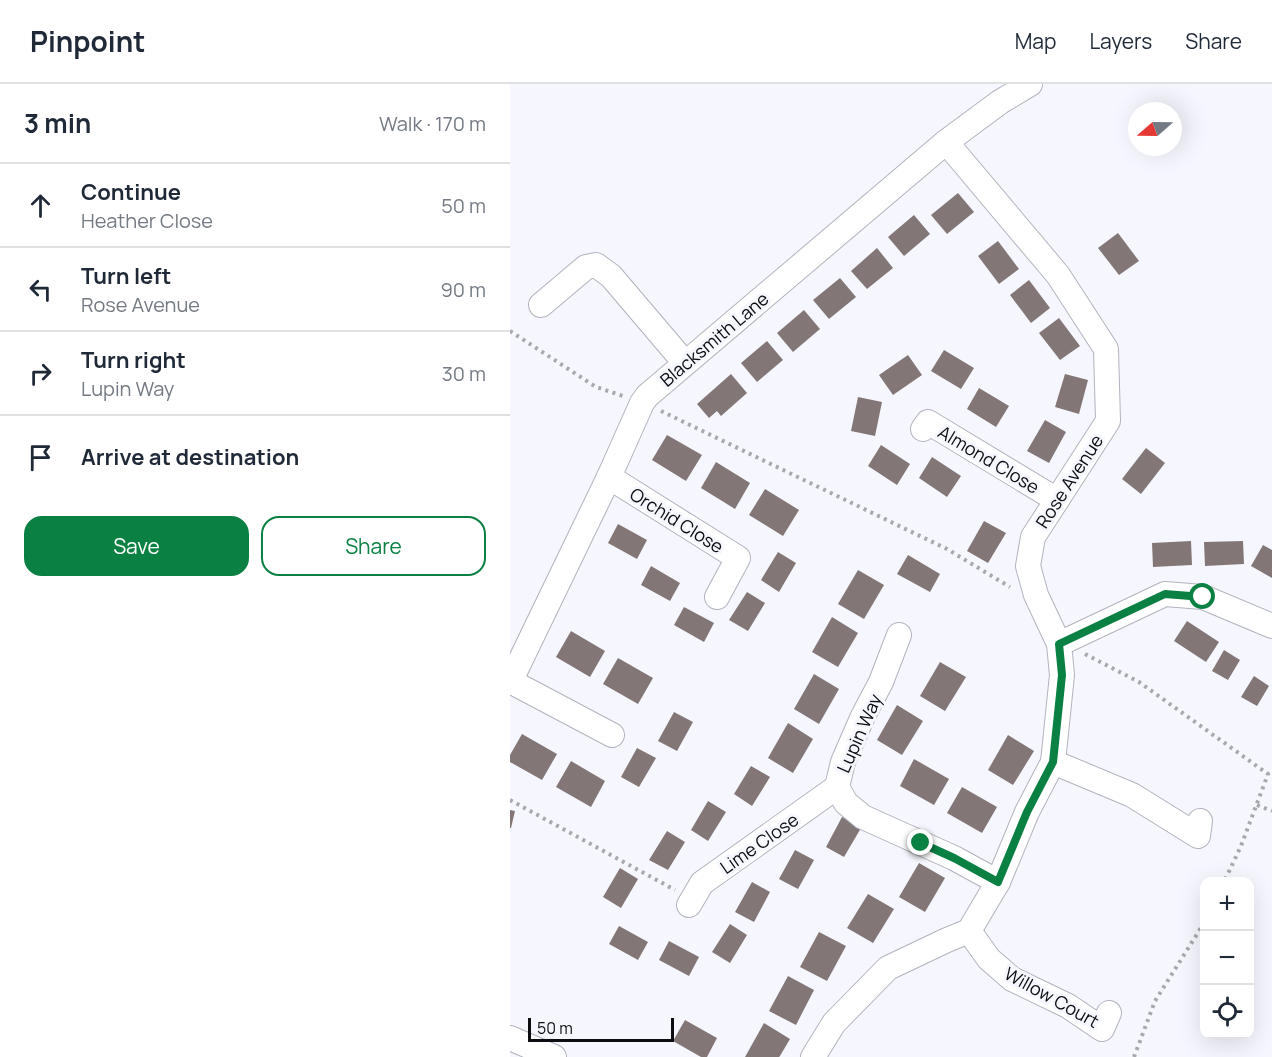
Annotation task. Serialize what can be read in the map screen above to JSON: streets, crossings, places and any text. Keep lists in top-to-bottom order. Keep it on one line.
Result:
{"streets":{"street":["Blacksmith Lane","Almond Close","Rose Avenue","Orchid Close","Lupin Way","Lime Close","Willow Court"]},"crossings":[["Blacksmith Lane","Rose Avenue"],["Blacksmith Lane","Orchid Close"],["Almond Close","Rose Avenue"],["Rose Avenue","Lupin Way"],["Rose Avenue","Willow Court"],["Lupin Way","Lime Close"]],"scale_bar":"50 m","north":"left","page":{"header":"Pinpoint","nav":["Map","Layers","Share"],"heading":["3 min","Walk · 170 m"],"list":[["Continue","Heather Close","50 m"],["Turn left","Rose Avenue","90 m"],["Turn right","Lupin Way","30 m"],"Arrive at destination"],"buttons":["Save","Share"],"map_buttons":["+","−"],"scale":"50 m"}}
